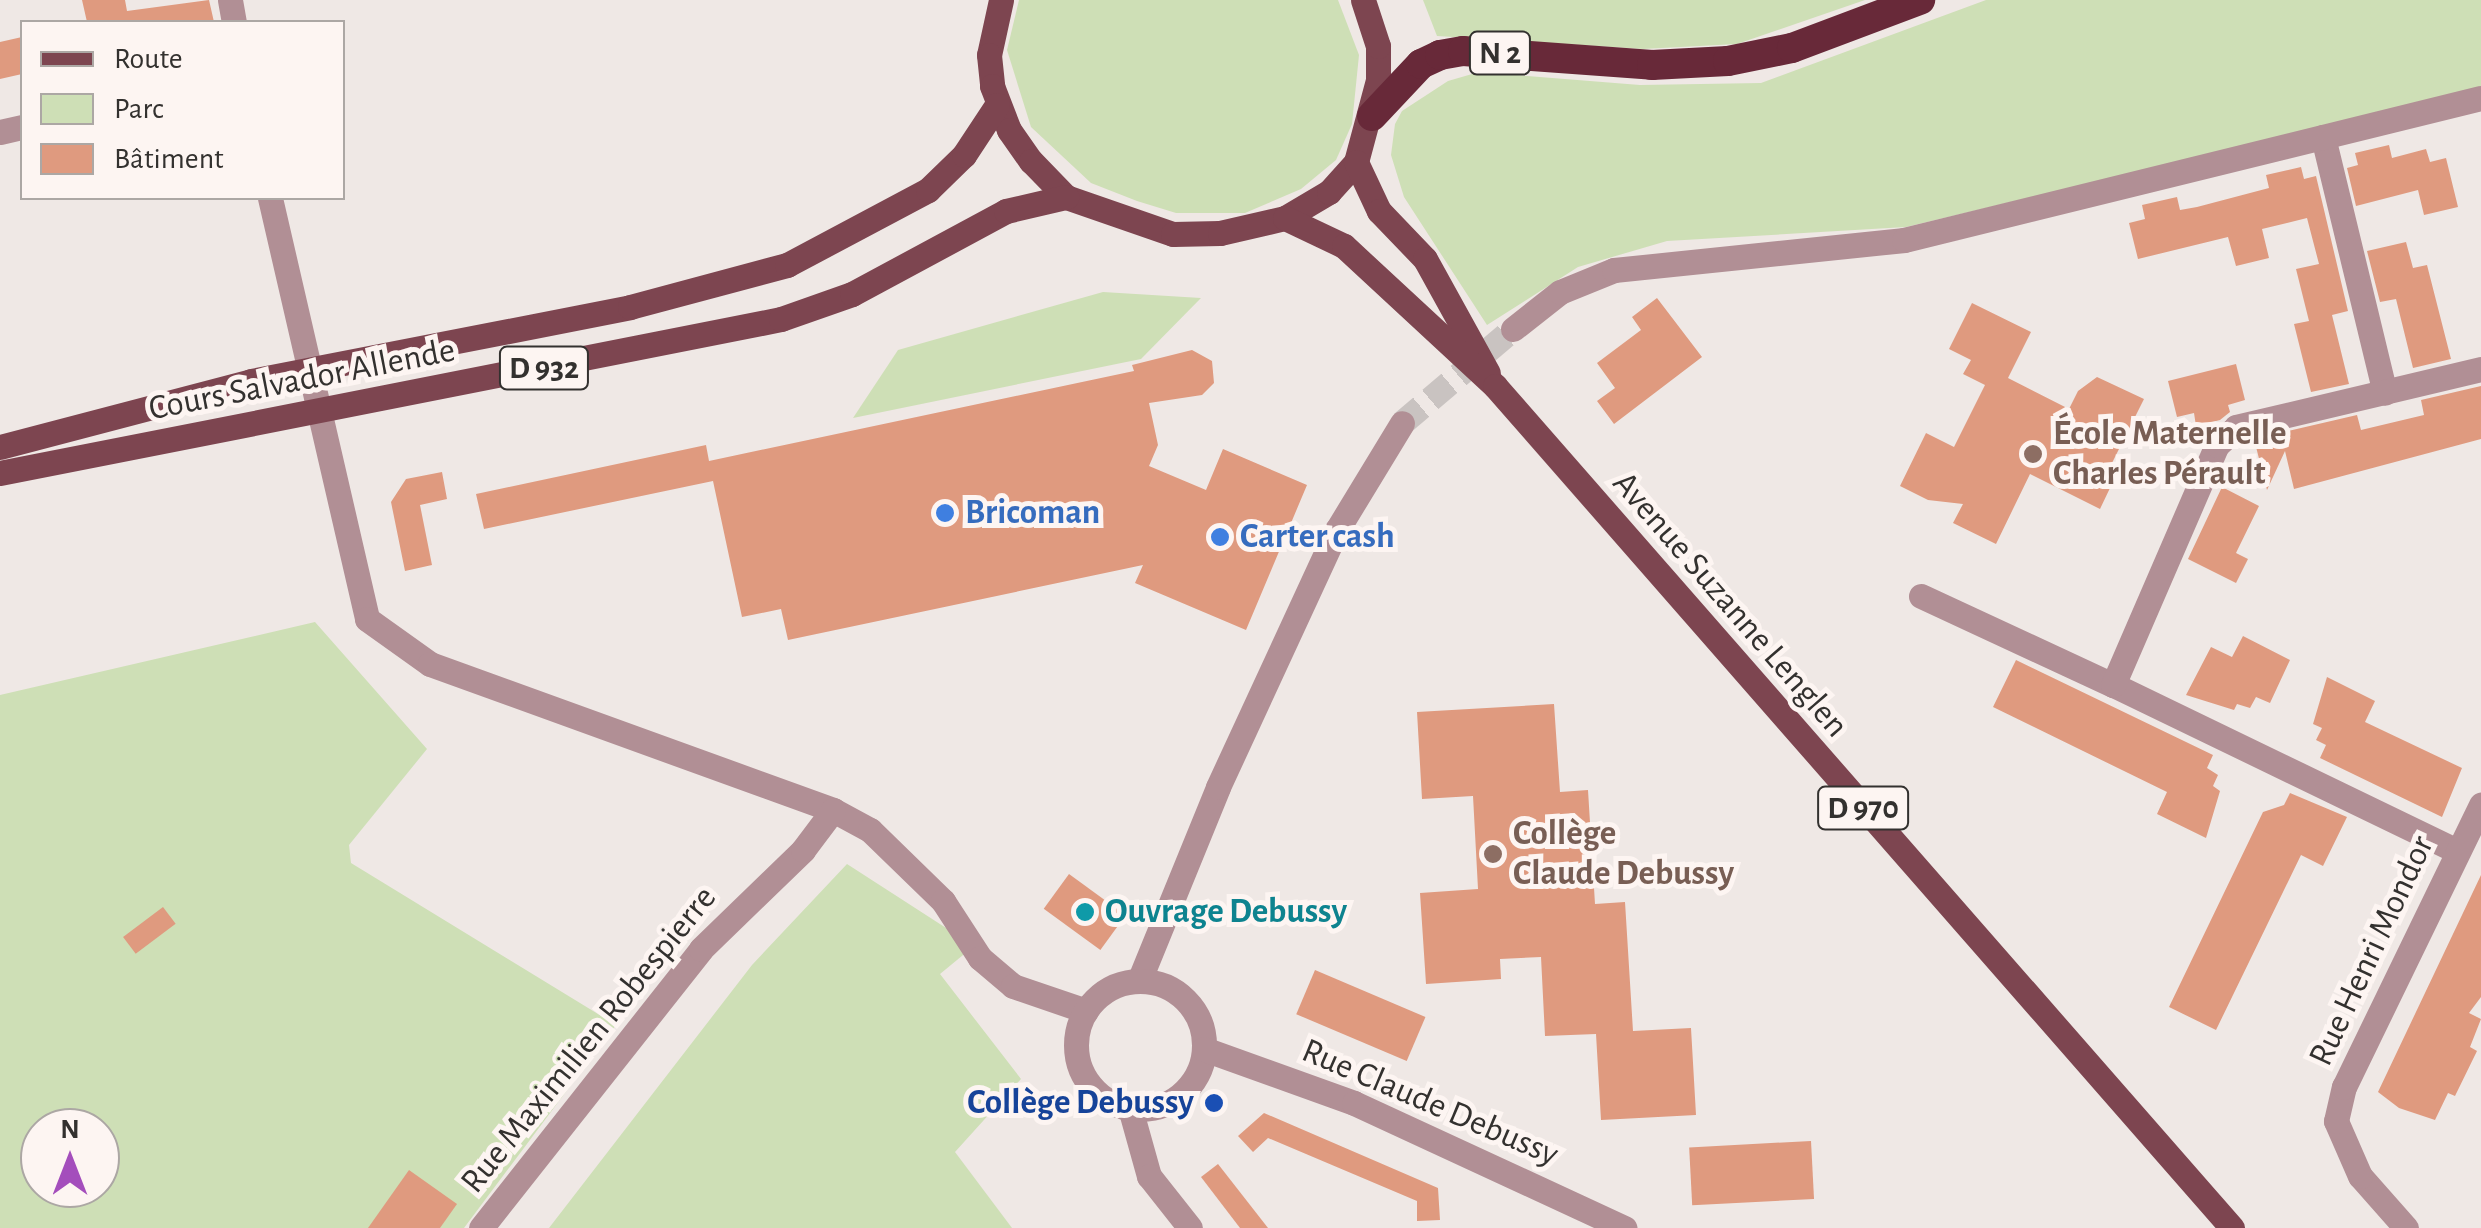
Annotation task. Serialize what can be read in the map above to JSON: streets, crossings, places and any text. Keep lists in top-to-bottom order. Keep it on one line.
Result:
{"streets":{"highway":["N 2"],"main road":["D 932","Cours Salvador Allende","Avenue Suzanne Lenglen","D 970"],"street":["Rue Henri Mondor","Rue Maximilien Robespierre","Rue Claude Debussy"]},"places":["École Maternelle Charles Pérault","Bricoman","Carter cash","Collège Claude Debussy","Ouvrage Debussy","Collège Debussy"],"legend":["Route","Parc","Bâtiment"],"north":"top"}
